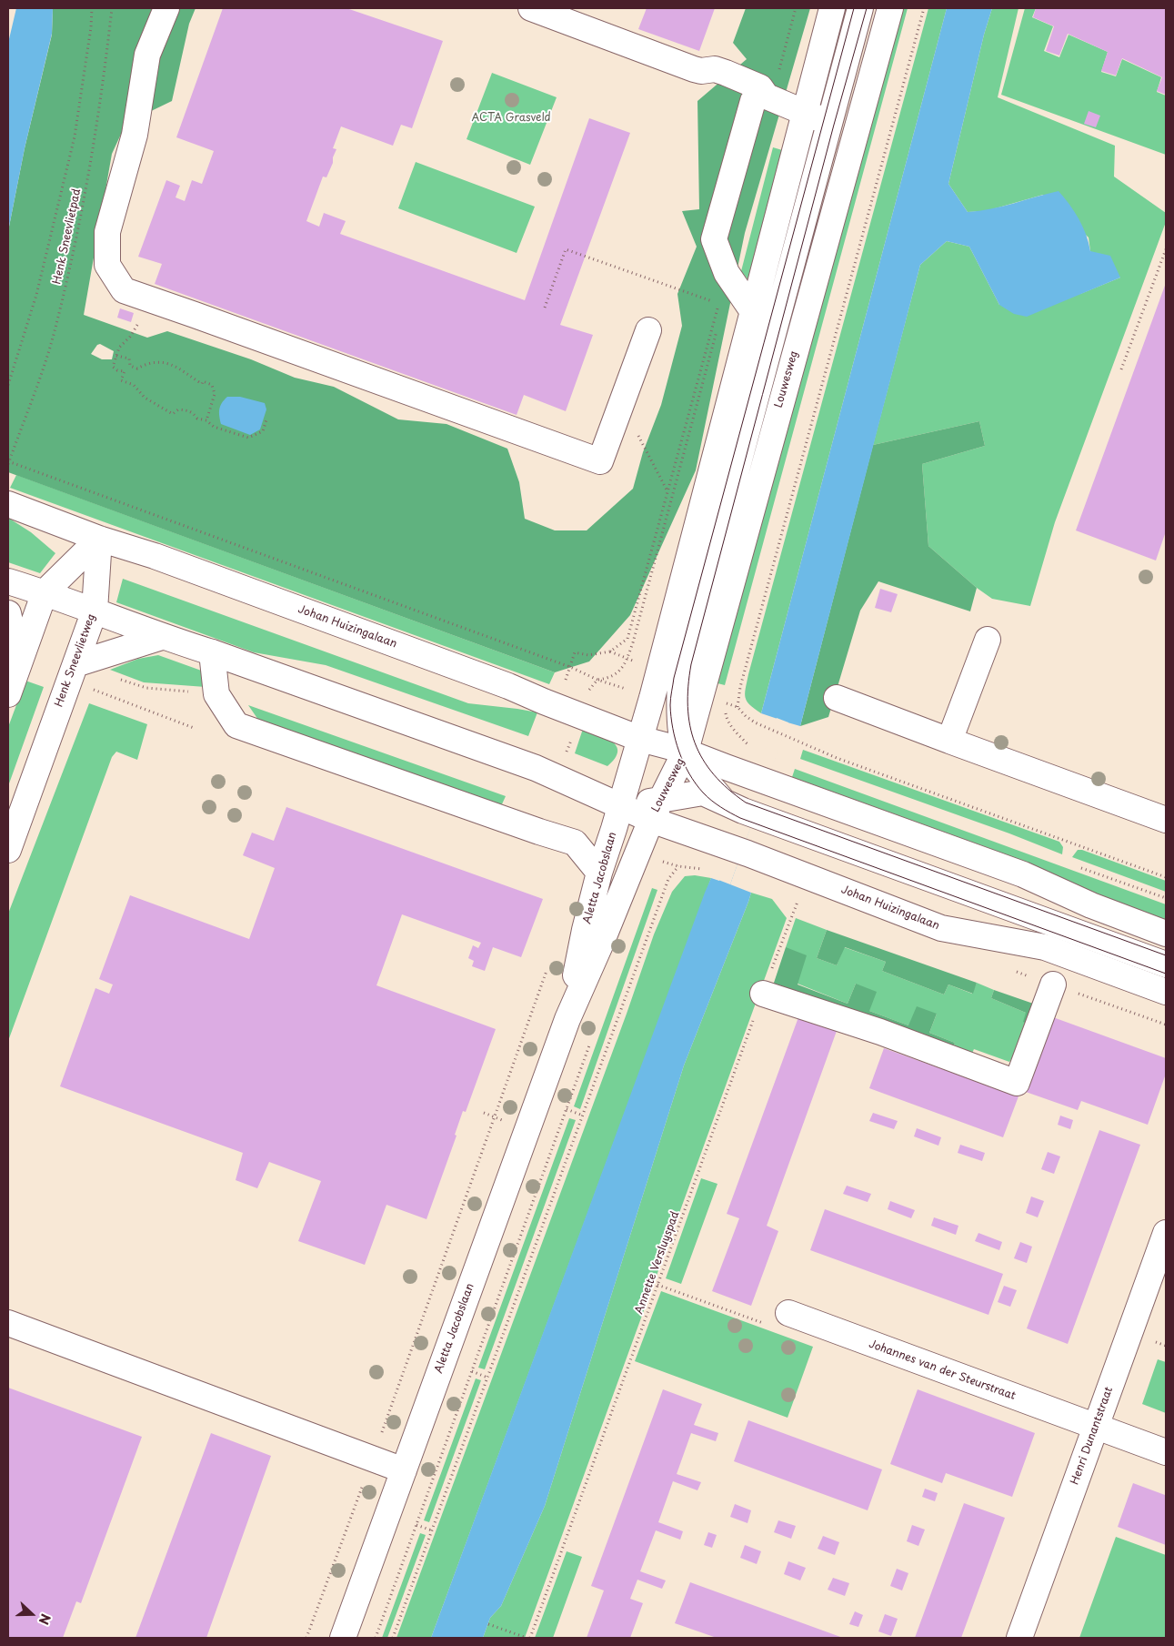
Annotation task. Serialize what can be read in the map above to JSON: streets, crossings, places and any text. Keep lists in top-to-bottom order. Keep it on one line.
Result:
{"streets":{"street":["Louwesweg","Johan Huizingalaan","Henk Sneevlietweg","Aletta Jacobslaan","Johannes van der Steurstraat","Henri Dunantstraat"],"path":["Henk Sneevlietpad","Annette Versluyspad"]},"crossings":[["Louwesweg","Johan Huizingalaan"],["Louwesweg","Aletta Jacobslaan"],["Johan Huizingalaan","Henk Sneevlietweg"],["Johan Huizingalaan","Aletta Jacobslaan"],["Johannes van der Steurstraat","Henri Dunantstraat"]],"parks":["ACTA Grasveld"],"north":"right"}
